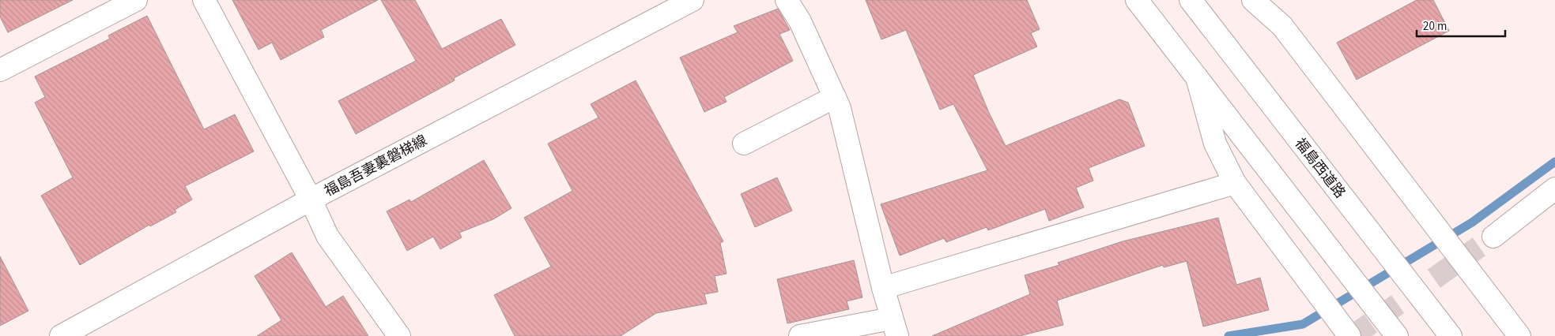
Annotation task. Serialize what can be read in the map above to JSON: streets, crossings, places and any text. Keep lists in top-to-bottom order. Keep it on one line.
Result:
{"streets":{"main road":["福島吾妻裏磐梯線","福島西道路"]},"scale_bar":"20 m"}
